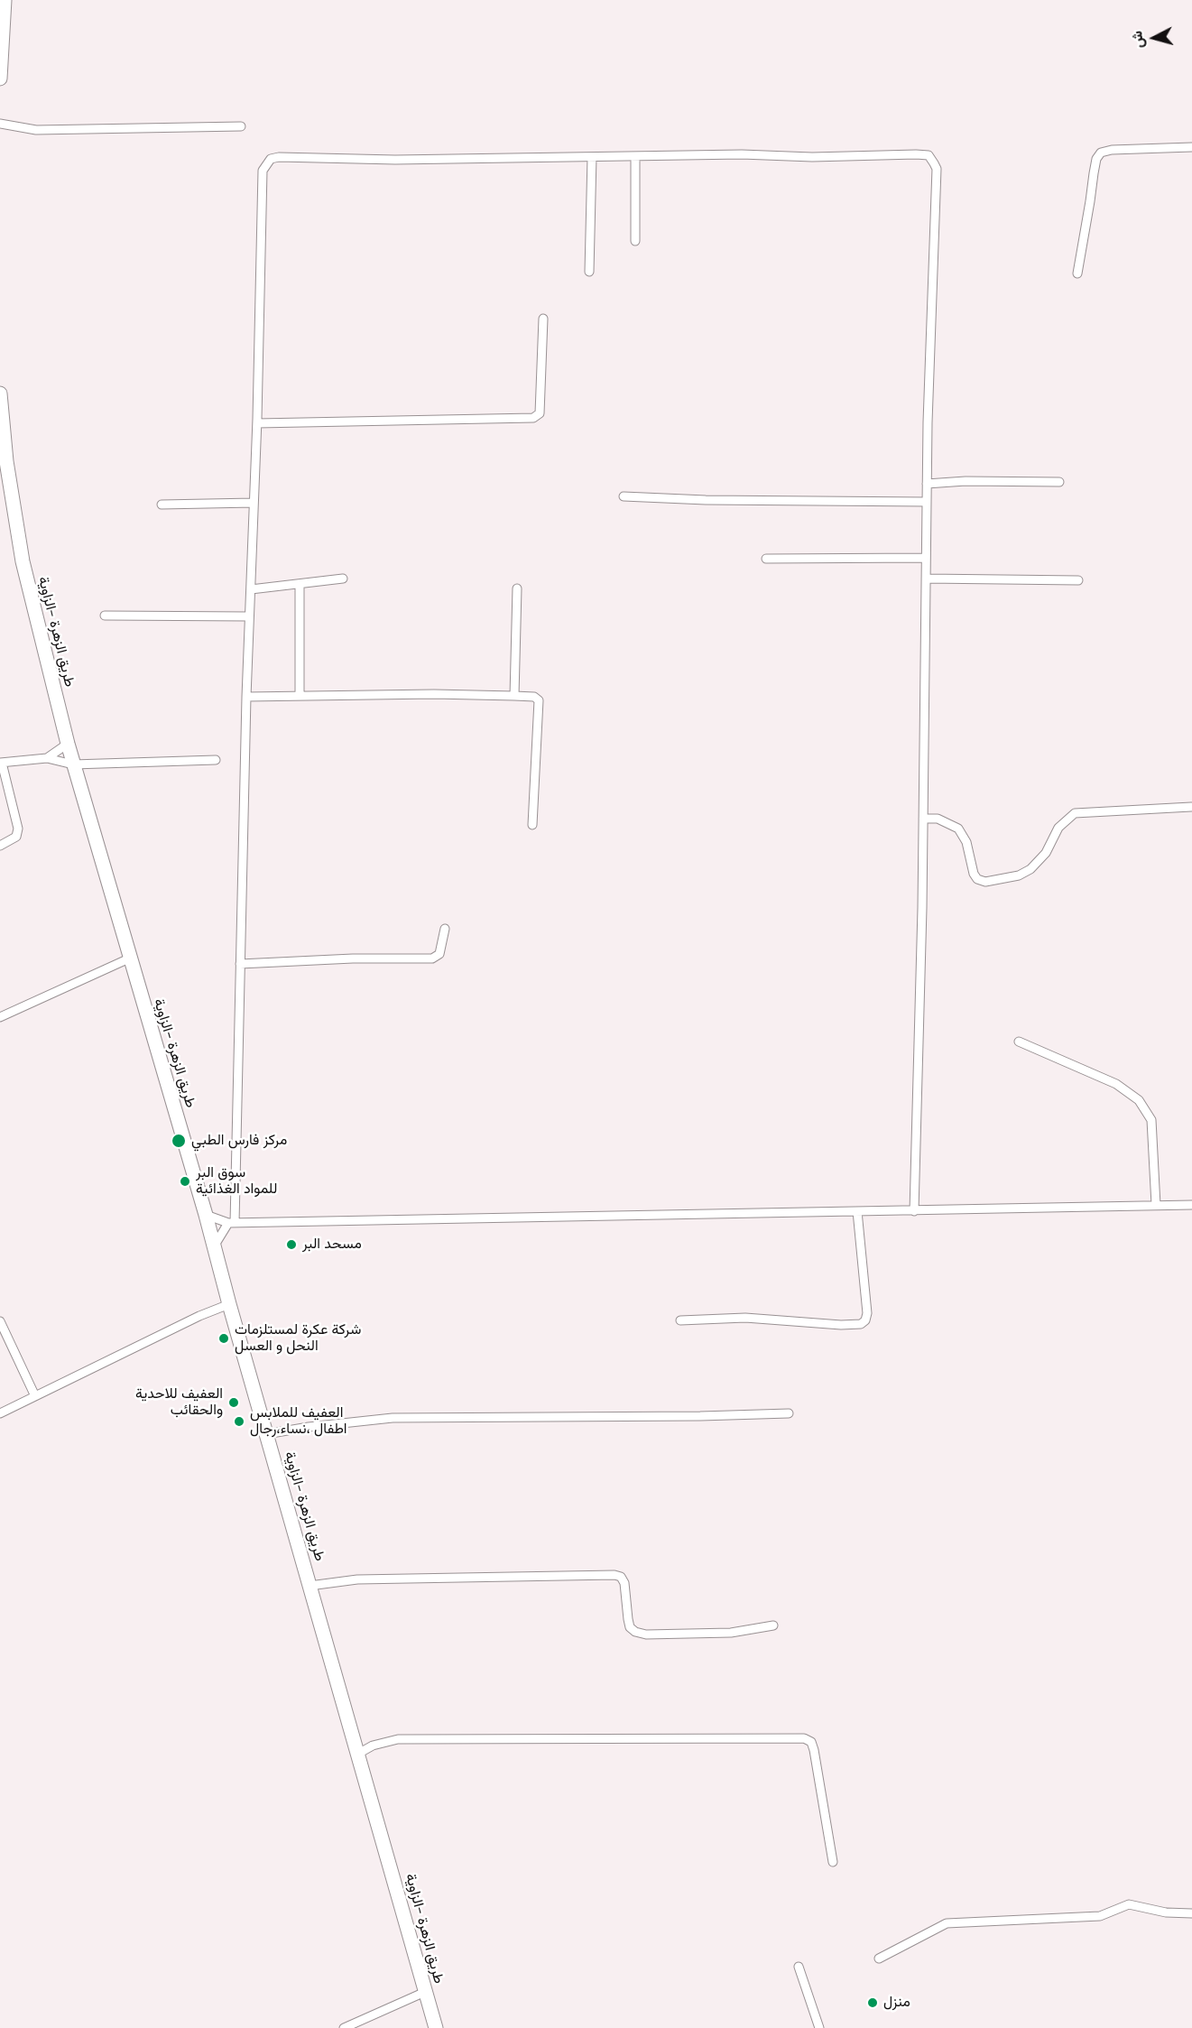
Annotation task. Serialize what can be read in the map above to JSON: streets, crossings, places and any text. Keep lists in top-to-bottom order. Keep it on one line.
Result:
{"streets":{"main road":["طريق الزهرة -الزاوية"]},"places":["مركز فارس الطبي","سوق البر للمواد الغذائية","مسحد البر","شركة عكرة لمستلزمات النحل و العسل","العفيف للاحدية والحقائب","العفيف للملابس اطفال ،نساء،رجال","منزل"],"north":"left"}
